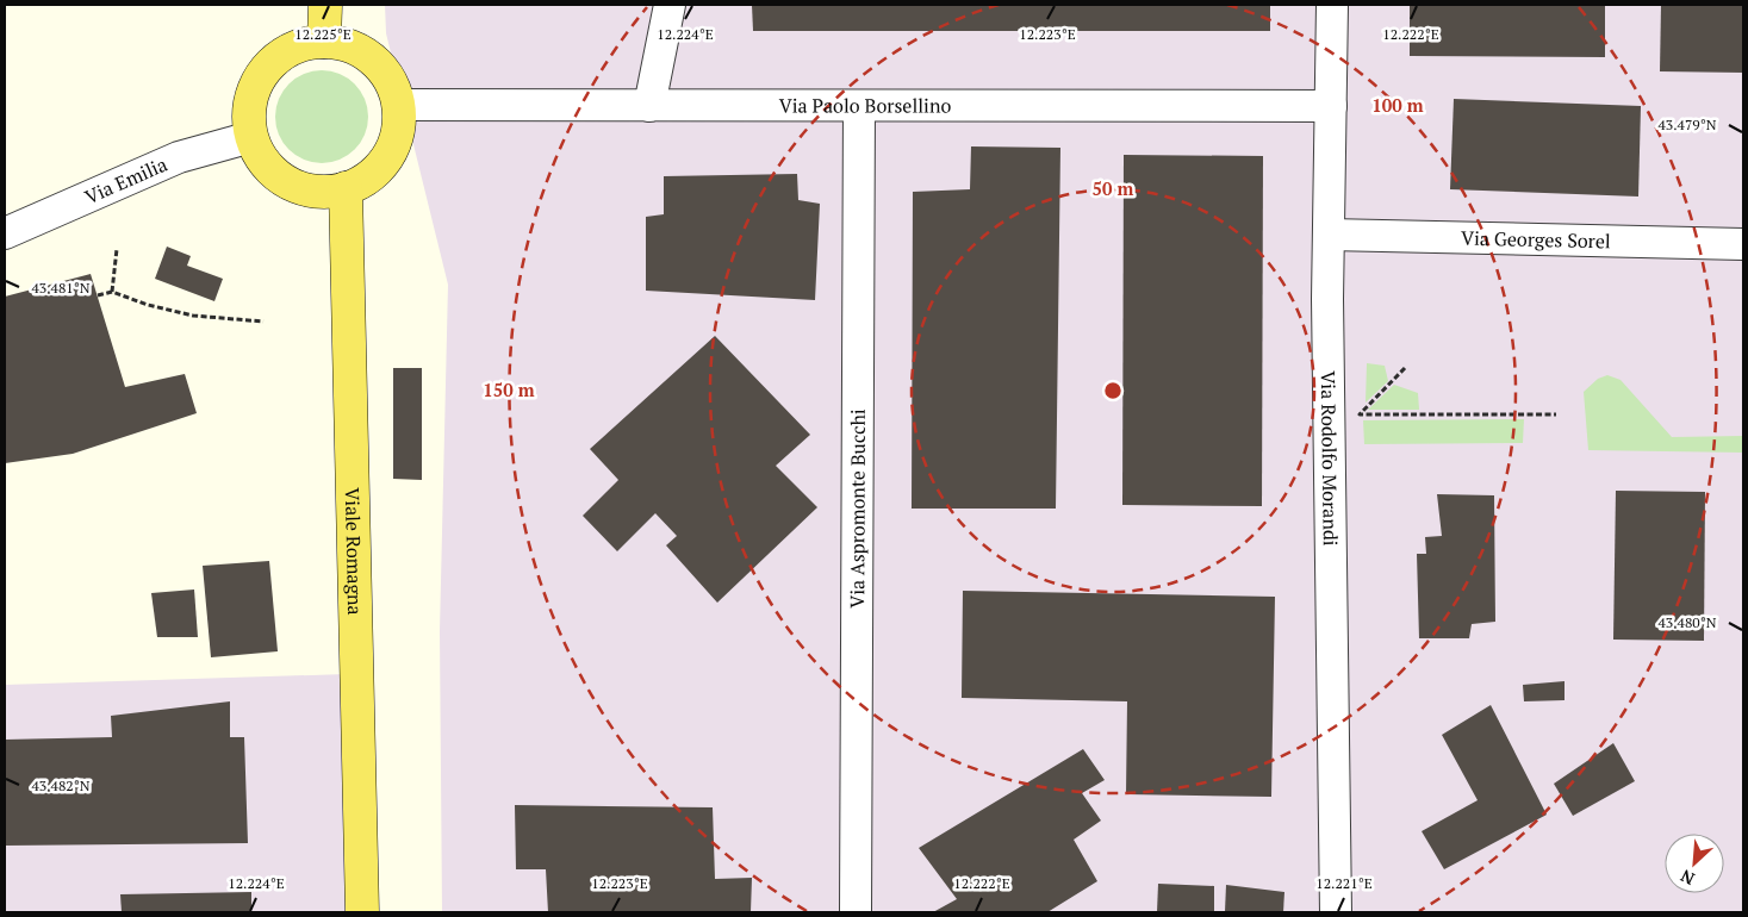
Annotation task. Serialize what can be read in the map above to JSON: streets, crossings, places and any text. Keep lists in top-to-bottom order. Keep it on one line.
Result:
{"streets":{"main road":["Viale Romagna"],"street":["Via Paolo Borsellino","Via Emilia","Via Georges Sorel","Via Rodolfo Morandi","Via Aspromonte Bucchi"]},"crossings":[["Via Paolo Borsellino","Via Emilia"],["Via Paolo Borsellino","Via Rodolfo Morandi"],["Via Paolo Borsellino","Via Aspromonte Bucchi"],["Via Paolo Borsellino","Viale Romagna"],["Via Emilia","Viale Romagna"],["Via Georges Sorel","Via Rodolfo Morandi"]],"north":"bottom left","coordinates":["12.225°E","12.224°E","12.223°E","12.222°E","43.479°N","43.481°N","43.480°N","43.482°N","12.221°E"],"rings":["100 m","50 m","150 m"]}
